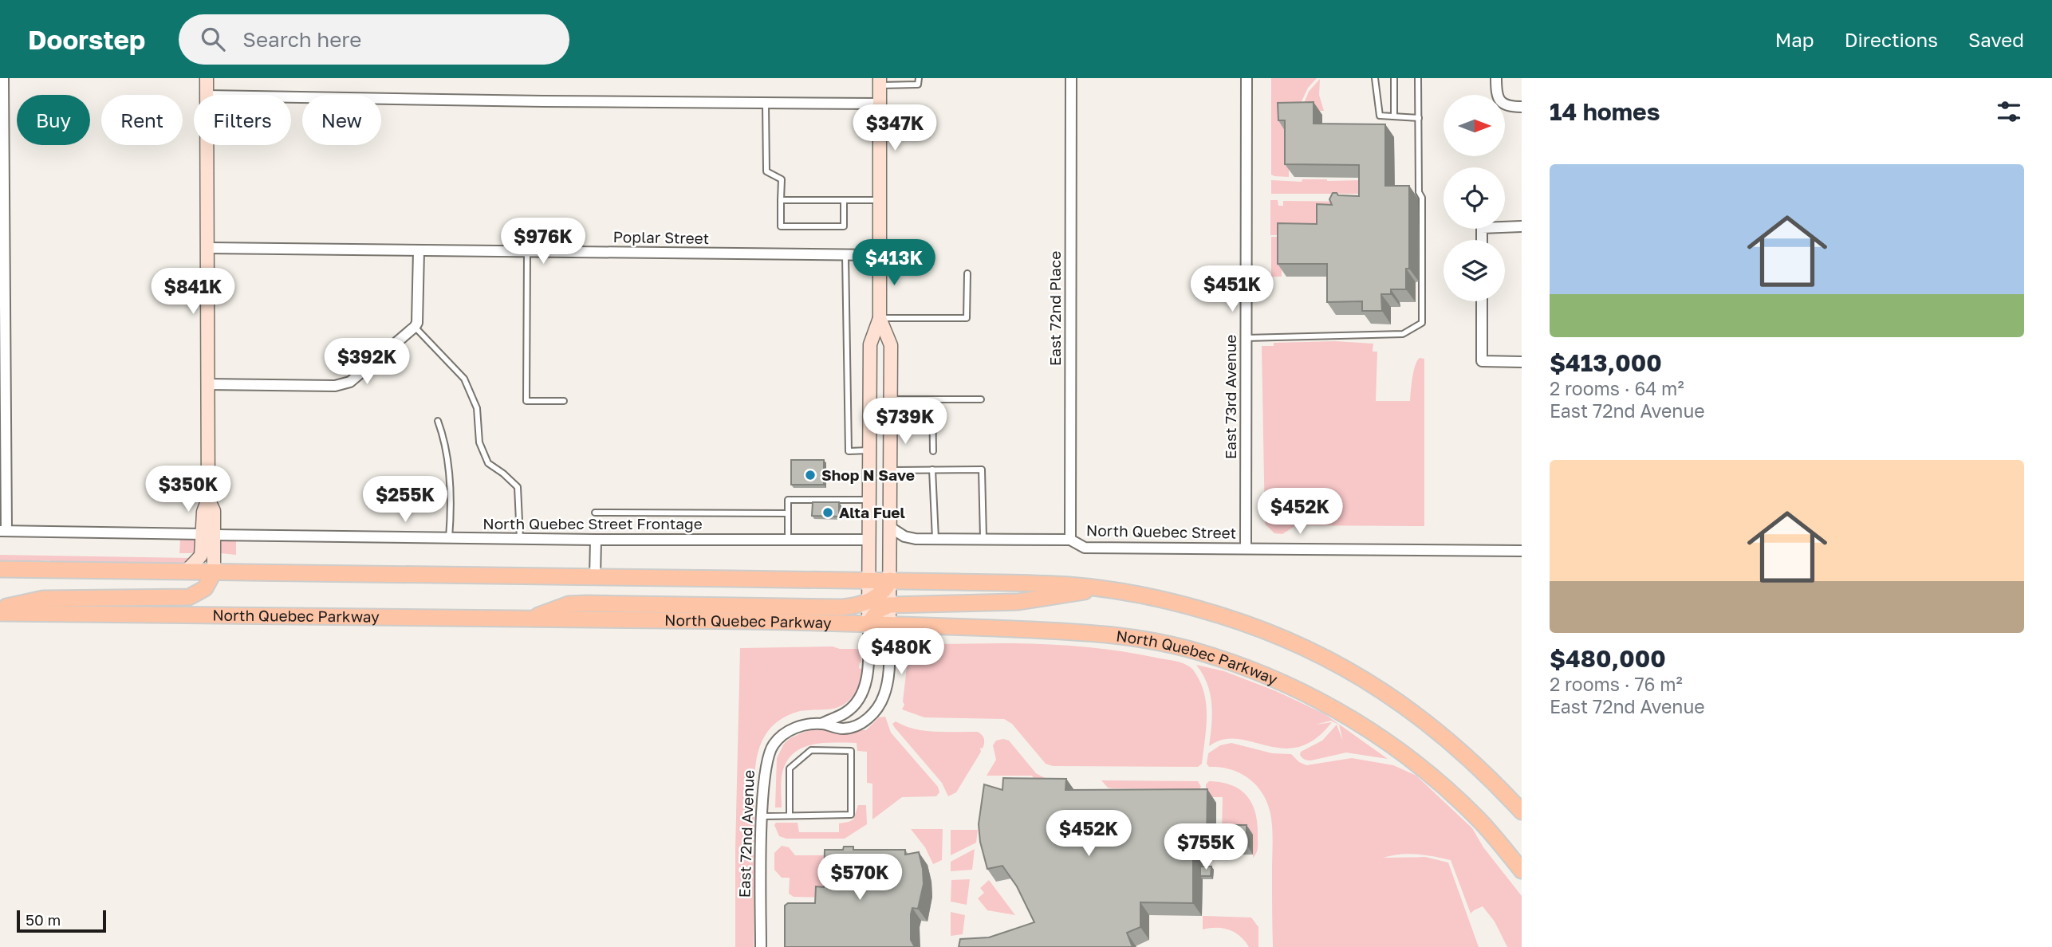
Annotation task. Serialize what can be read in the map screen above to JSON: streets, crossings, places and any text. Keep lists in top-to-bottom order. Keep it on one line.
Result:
{"streets":{"main road":["North Quebec Parkway","East 72nd Avenue"],"street":["Poplar Street","East 72nd Place","East 73rd Avenue","North Quebec Street Frontage","North Quebec Street"]},"crossings":[["Poplar Street","East 72nd Avenue"],["East 72nd Place","North Quebec Street"],["East 73rd Avenue","North Quebec Street"],["North Quebec Street Frontage","East 72nd Avenue"],["North Quebec Parkway","East 72nd Avenue"]],"places":["Shop N Save","Alta Fuel"],"scale_bar":"50 m","north":"right","page":{"header":"Doorstep","search":"Search here","nav":["Map","Directions","Saved"],"heading":"14 homes","chip":["Buy","Rent","Filters","New"],"price":["$347K","$976K","$413K","$451K","$841K","$392K","$739K","$350K","$255K","$452K","$480K","$452K","$755K","$570K"],"list":[{"name":"$413,000","note":"2 rooms · 64 m² · East 72nd Avenue"},{"name":"$480,000","note":"2 rooms · 76 m² · East 72nd Avenue"}],"scale":"50 m"}}
